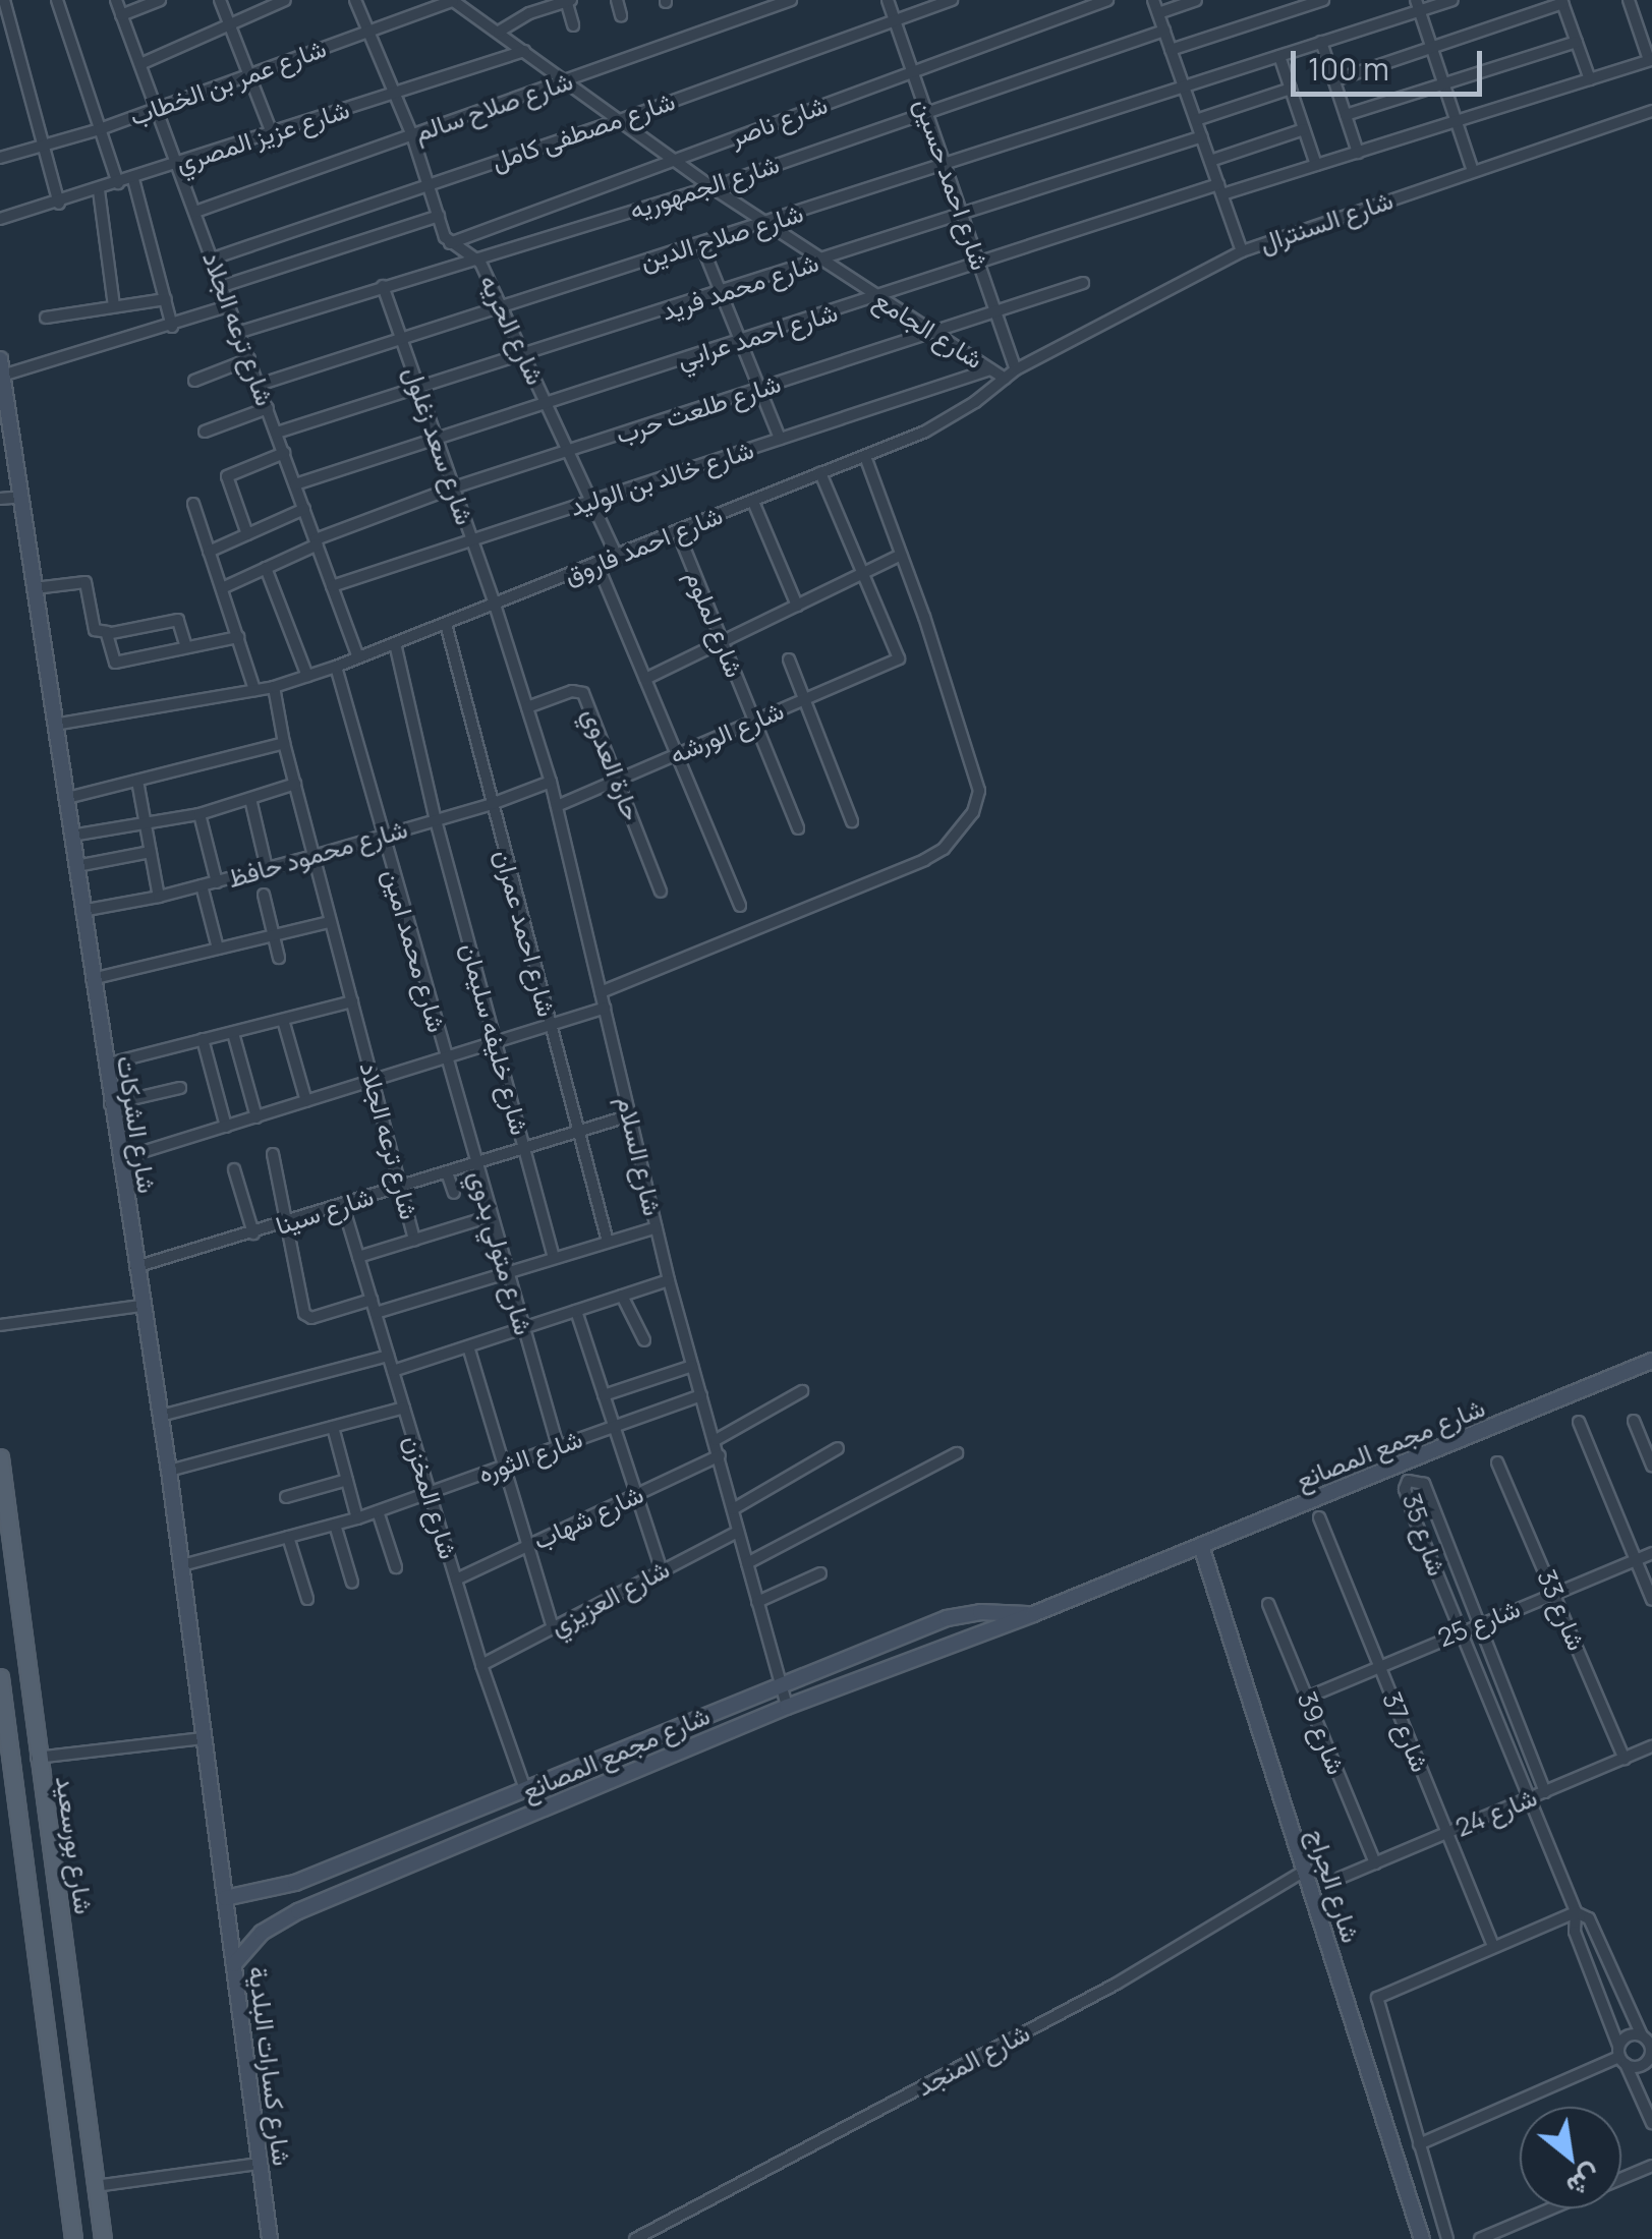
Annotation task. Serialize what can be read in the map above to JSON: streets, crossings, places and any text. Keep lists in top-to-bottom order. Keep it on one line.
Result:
{"streets":{"main road":["شارع بورسعيد"],"street":["شارع عمر بن الخطاب","شارع صلاح سالم","شارع ناصر","شارع مصطفى كامل","شارع عزيز المصري","شارع احمد حسين","شارع الجمهوريه","شارع السنترال","شارع صلاح الدين","شارع محمد فريد","شارع ترعه الجلاد","شارع الحريه","شارع الجامع","شارع احمد عرابي","شارع طلعت حرب","شارع سعد زغلول","شارع خالد بن الوليد","شارع احمد فاروق","شارع لملوم","شارع الورشه","حارة العدوي","شارع محمود حافظ","شارع احمد عمران","شارع محمد امين","شارع خليفه سليمان","شارع الشركات","شارع السلام","شارع سينا","شارع متولي بدوي","شارع مجمع المصانع","شارع الثوره","شارع المخزن","شارع شهاب","شارع 35","شارع العزيزي","شارع 33","شارع 25","شارع 37","شارع 39","شارع 24","شارع الجراج","شارع المنجد","شارع كسارات البلدية"]},"crossings":[["شارع عمر بن الخطاب","شارع ترعه الجلاد"],["شارع عمر بن الخطاب","شارع الجامع"],["شارع صلاح سالم","شارع ترعه الجلاد"],["شارع صلاح سالم","شارع الجامع"],["شارع ناصر","شارع احمد حسين"],["شارع ناصر","شارع الحريه"],["شارع ناصر","شارع الجامع"],["شارع مصطفى كامل","شارع احمد حسين"],["شارع مصطفى كامل","شارع ترعه الجلاد"],["شارع مصطفى كامل","شارع الجامع"],["شارع عزيز المصري","شارع ترعه الجلاد"],["شارع عزيز المصري","شارع الجامع"],["شارع احمد حسين","شارع الجمهوريه"],["شارع احمد حسين","شارع السنترال"],["شارع احمد حسين","شارع صلاح الدين"],["شارع احمد حسين","شارع محمد فريد"],["شارع احمد حسين","شارع احمد عرابي"],["شارع احمد حسين","شارع طلعت حرب"],["شارع احمد حسين","شارع احمد فاروق"],["شارع الجمهوريه","شارع ترعه الجلاد"],["شارع الجمهوريه","شارع الحريه"],["شارع الجمهوريه","شارع الجامع"],["شارع الجمهوريه","شارع سعد زغلول"],["شارع السنترال","شارع احمد فاروق"],["شارع صلاح الدين","شارع ترعه الجلاد"],["شارع صلاح الدين","شارع الحريه"],["شارع صلاح الدين","شارع الجامع"],["شارع صلاح الدين","شارع سعد زغلول"],["شارع محمد فريد","شارع ترعه الجلاد"],["شارع محمد فريد","شارع الحريه"],["شارع محمد فريد","شارع الجامع"],["شارع محمد فريد","شارع سعد زغلول"],["شارع ترعه الجلاد","شارع احمد عرابي"],["شارع ترعه الجلاد","شارع طلعت حرب"],["شارع ترعه الجلاد","شارع خالد بن الوليد"],["شارع ترعه الجلاد","شارع احمد فاروق"],["شارع ترعه الجلاد","شارع محمود حافظ"],["شارع ترعه الجلاد","شارع سينا"],["شارع الحريه","شارع احمد عرابي"],["شارع الحريه","شارع طلعت حرب"],["شارع الحريه","شارع خالد بن الوليد"],["شارع الحريه","شارع احمد فاروق"],["شارع الجامع","شارع احمد عرابي"],["شارع الجامع","شارع طلعت حرب"],["شارع الجامع","شارع خالد بن الوليد"],["شارع الجامع","شارع احمد فاروق"],["شارع احمد عرابي","شارع سعد زغلول"],["شارع طلعت حرب","شارع سعد زغلول"],["شارع سعد زغلول","شارع خالد بن الوليد"],["شارع سعد زغلول","شارع احمد فاروق"],["شارع سعد زغلول","شارع السلام"],["شارع احمد فاروق","شارع لملوم"],["شارع احمد فاروق","شارع احمد عمران"],["شارع احمد فاروق","شارع محمد امين"],["شارع احمد فاروق","شارع خليفه سليمان"],["شارع احمد فاروق","شارع الشركات"],["شارع احمد فاروق","شارع السلام"],["شارع لملوم","شارع الورشه"],["شارع الورشه","حارة العدوي"],["شارع الورشه","شارع السلام"],["حارة العدوي","شارع السلام"],["شارع محمود حافظ","شارع احمد عمران"],["شارع محمود حافظ","شارع محمد امين"],["شارع محمود حافظ","شارع خليفه سليمان"],["شارع محمود حافظ","شارع الشركات"],["شارع محمود حافظ","شارع السلام"],["شارع احمد عمران","شارع سينا"],["شارع محمد امين","شارع متولي بدوي"],["شارع خليفه سليمان","شارع سينا"],["شارع الشركات","شارع سينا"],["شارع الشركات","شارع مجمع المصانع"],["شارع الشركات","شارع الثوره"],["شارع الشركات","شارع كسارات البلدية"],["شارع السلام","شارع سينا"],["شارع السلام","شارع مجمع المصانع"],["شارع السلام","شارع الثوره"],["شارع السلام","شارع شهاب"],["شارع السلام","شارع العزيزي"],["شارع سينا","شارع متولي بدوي"],["شارع سينا","شارع المخزن"],["شارع متولي بدوي","شارع الثوره"],["شارع مجمع المصانع","شارع المخزن"],["شارع مجمع المصانع","شارع الجراج"],["شارع مجمع المصانع","شارع كسارات البلدية"],["شارع الثوره","شارع المخزن"],["شارع المخزن","شارع شهاب"],["شارع المخزن","شارع العزيزي"],["شارع 35","شارع 25"],["شارع 35","شارع 24"],["شارع 33","شارع 25"],["شارع 33","شارع 24"],["شارع 25","شارع 37"],["شارع 25","شارع 39"],["شارع 37","شارع 24"],["شارع 39","شارع 24"],["شارع الجراج","شارع المنجد"]],"scale_bar":"100 m","north":"bottom right"}
